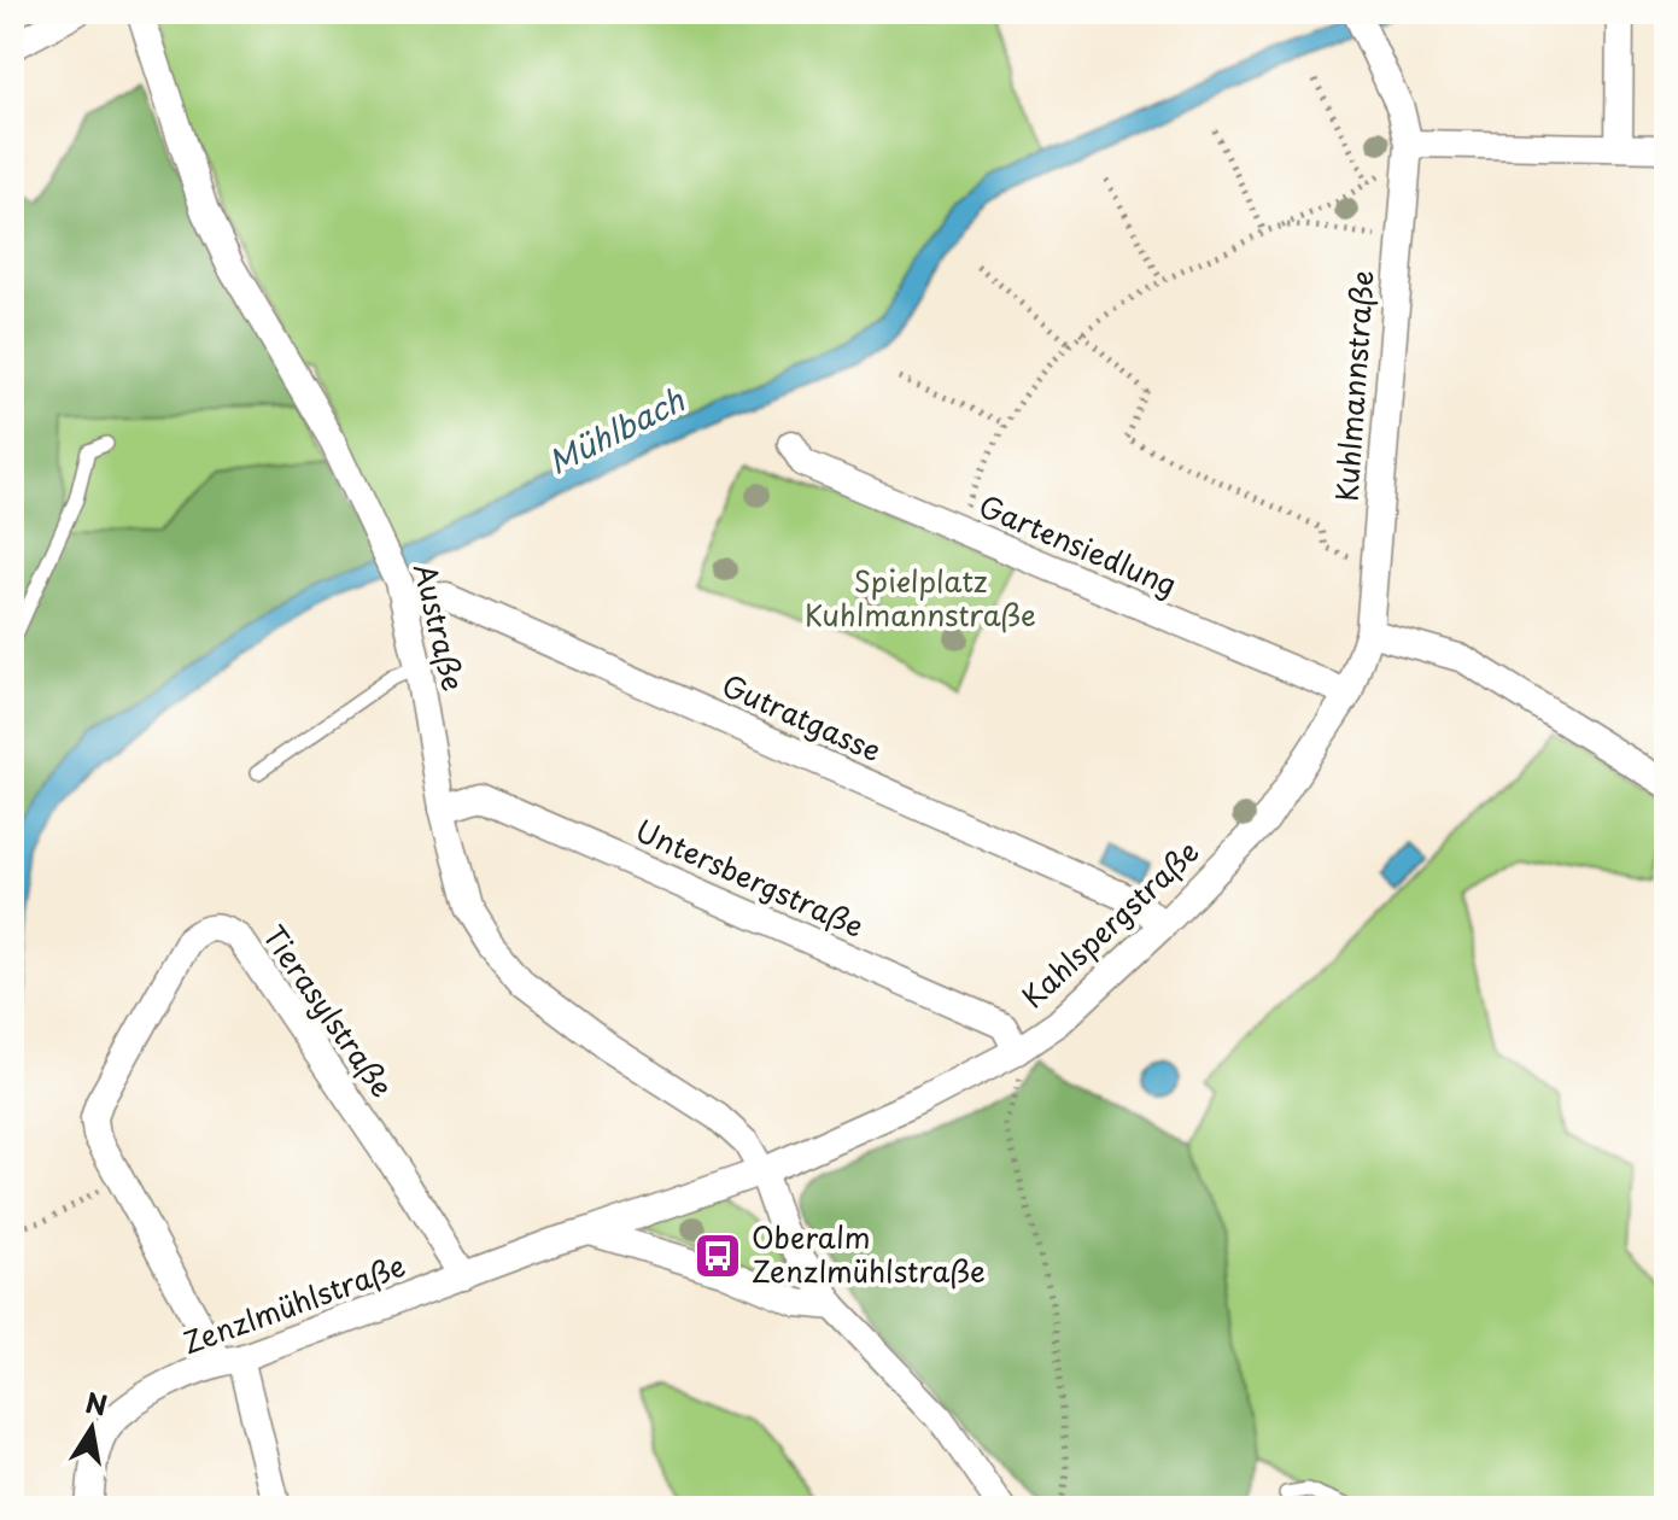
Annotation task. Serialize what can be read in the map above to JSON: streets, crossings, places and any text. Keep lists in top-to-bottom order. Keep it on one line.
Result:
{"streets":{"street":["Kuhlmannstraße","Gartensiedlung","Austraße","Gutratgasse","Untersbergstraße","Kahlspergstraße","Tierasylstraße","Zenzlmühlstraße"]},"crossings":[["Kuhlmannstraße","Kahlspergstraße"],["Gartensiedlung","Kahlspergstraße"],["Austraße","Gutratgasse"],["Austraße","Untersbergstraße"],["Austraße","Kahlspergstraße"],["Austraße","Zenzlmühlstraße"],["Gutratgasse","Kahlspergstraße"],["Untersbergstraße","Kahlspergstraße"],["Kahlspergstraße","Zenzlmühlstraße"],["Tierasylstraße","Zenzlmühlstraße"]],"water":["Mühlbach"],"parks":["Spielplatz Kuhlmannstraße"],"places":{"bus stop":["Oberalm Zenzlmühlstraße"]},"north":"top"}
